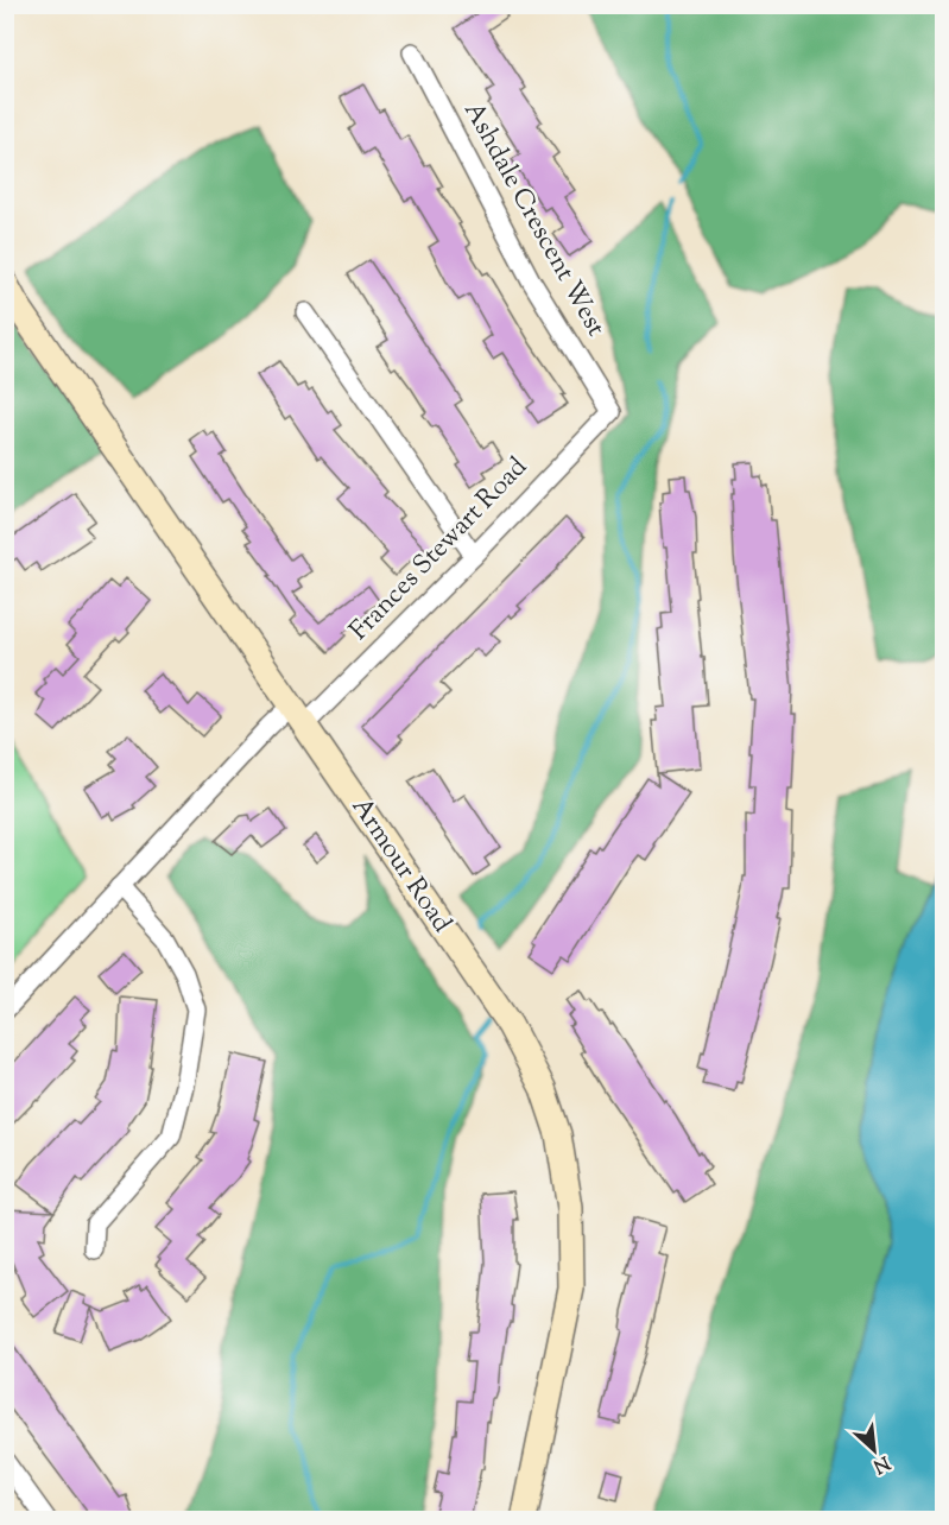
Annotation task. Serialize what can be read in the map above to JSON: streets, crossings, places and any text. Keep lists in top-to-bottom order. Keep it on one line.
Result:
{"streets":{"main road":["Armour Road"],"street":["Ashdale Crescent West","Frances Stewart Road"]},"crossings":[["Ashdale Crescent West","Frances Stewart Road"],["Frances Stewart Road","Armour Road"]],"north":"bottom right"}
